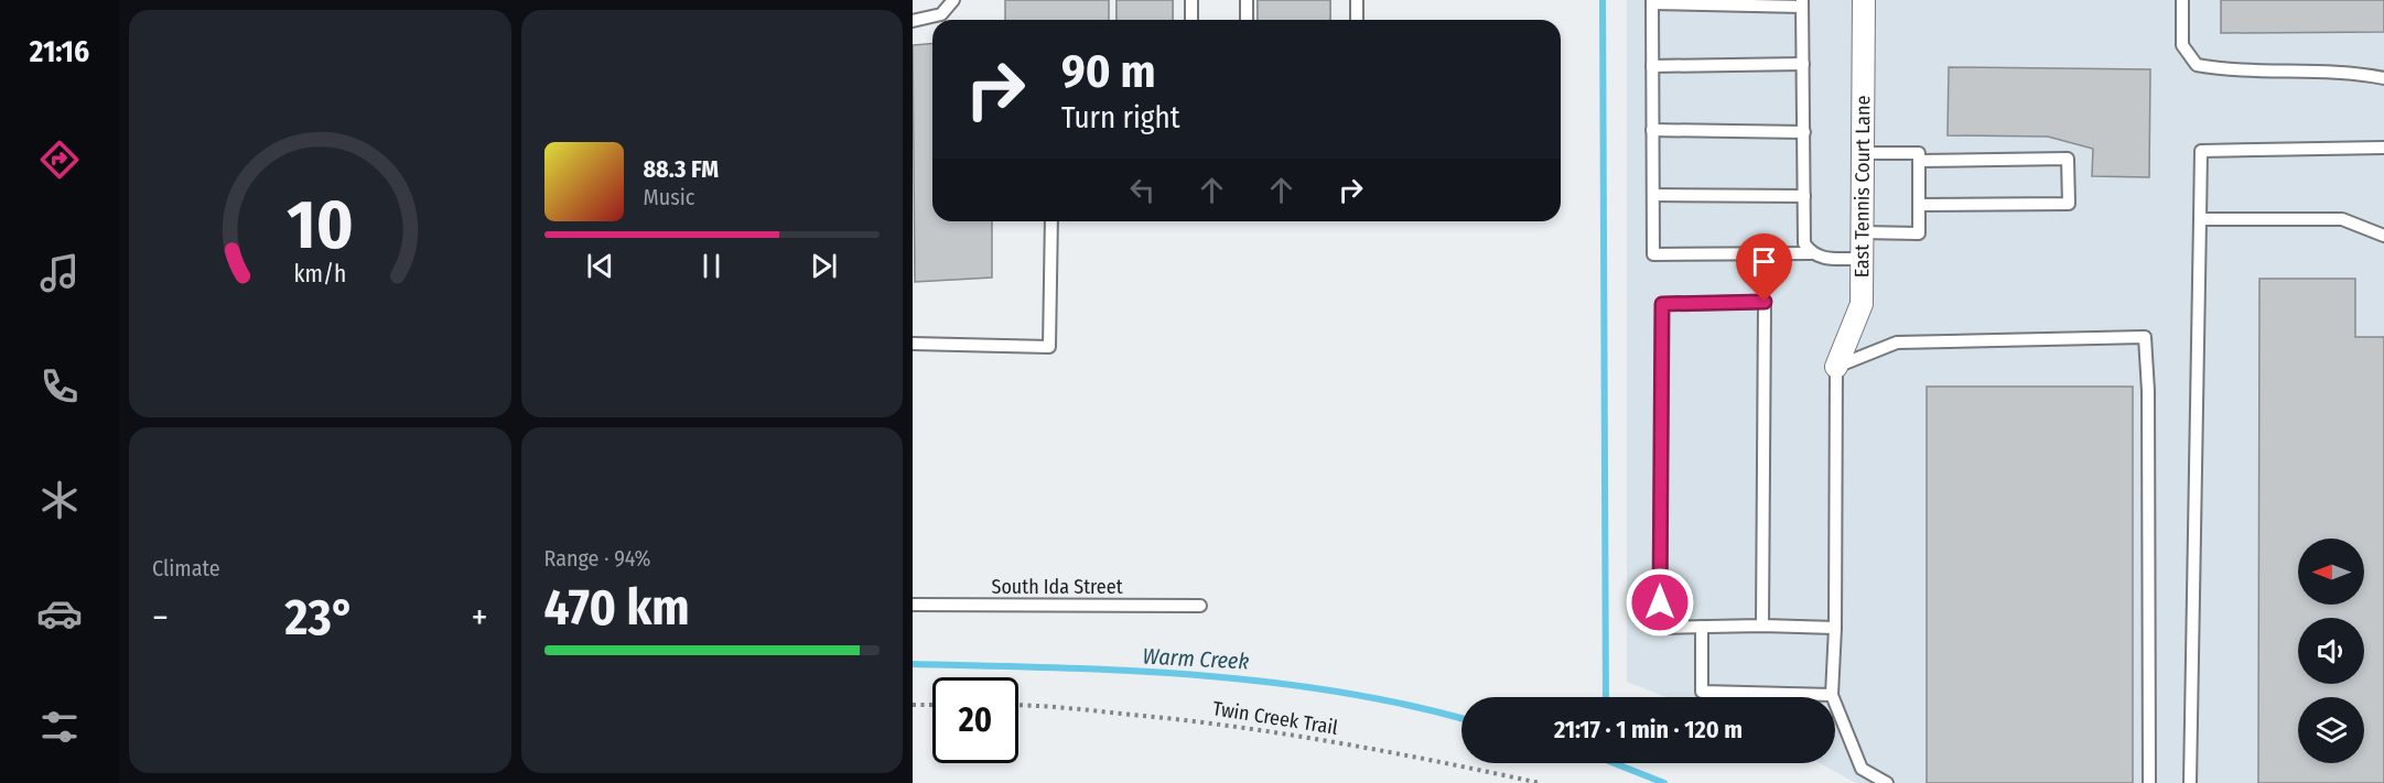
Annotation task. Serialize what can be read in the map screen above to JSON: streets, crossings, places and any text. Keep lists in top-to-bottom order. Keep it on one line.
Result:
{"streets":{"street":["East Tennis Court Lane"],"lane":["South Ida Street"],"path":["Twin Creek Trail"]},"water":["Warm Creek"],"north":"left","page":{"tabs":"21:16","turn":["90 m","Turn right"],"song":["88.3 FM","Music"],"tile":["Climate",["Range · 94%","470 km"]],"heat":["−","23°","+"],"limit":"20","trip":"21:17 · 1 min · 120 m","gauge":["10","km/h"]}}
